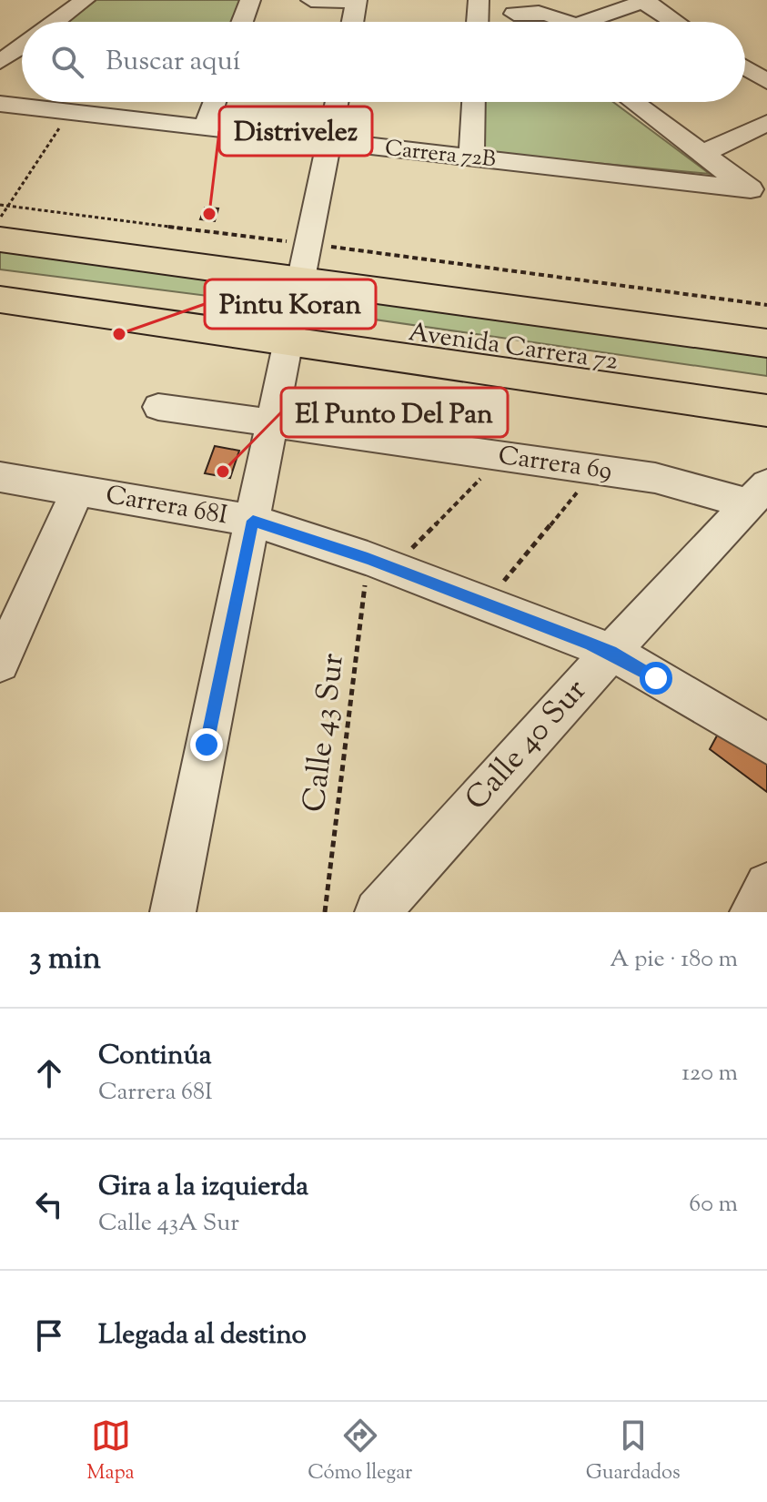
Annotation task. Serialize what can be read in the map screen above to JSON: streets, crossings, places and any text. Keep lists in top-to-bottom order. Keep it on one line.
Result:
{"streets":{"highway":["Avenida Carrera 72"],"street":["Carrera 72B","Carrera 69","Carrera 68I","Calle 40 Sur"],"path":["Calle 43 Sur"]},"crossings":[["Carrera 69","Calle 40 Sur"],["Carrera 68I","Calle 43 Sur"],["Carrera 68I","Calle 40 Sur"]],"places":["Distrivelez","Pintu Koran","El Punto Del Pan"],"page":{"search":"Buscar aquí","heading":["3 min","A pie · 180 m"],"list":[["Continúa","Carrera 68I","120 m"],["Gira a la izquierda","Calle 43A Sur","60 m"],"Llegada al destino"],"nav":["Mapa","Cómo llegar","Guardados"]}}
